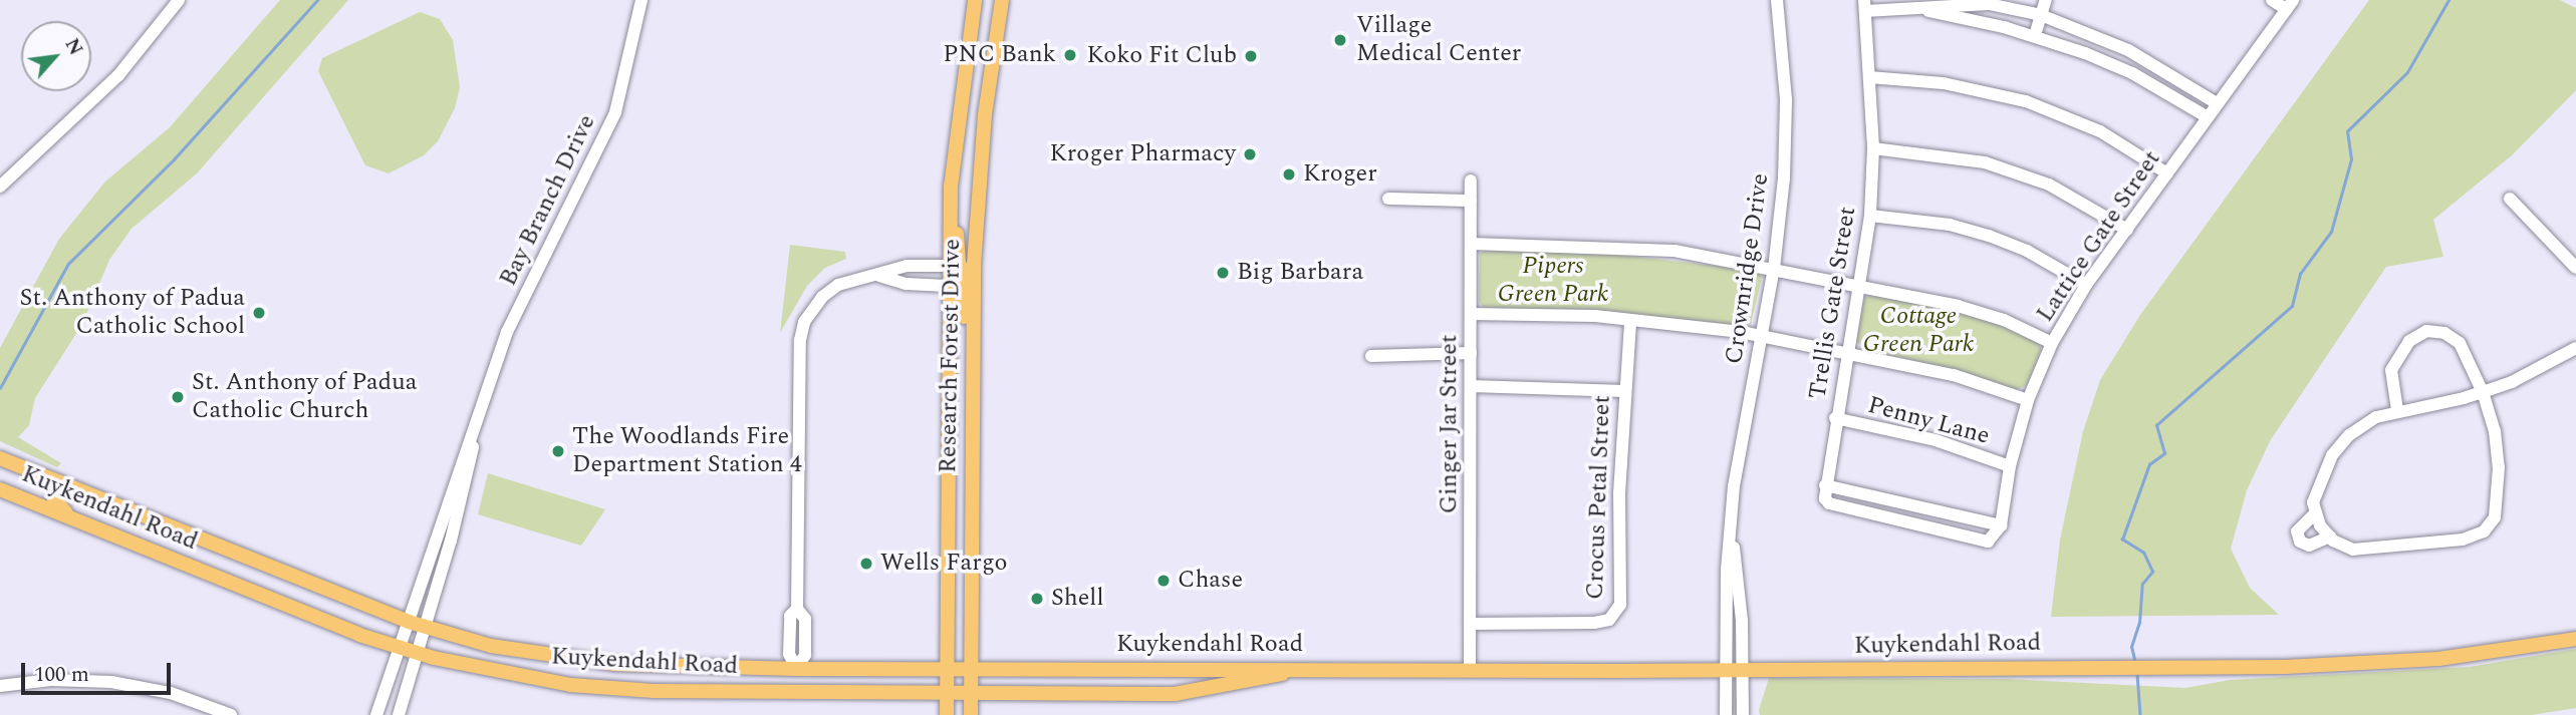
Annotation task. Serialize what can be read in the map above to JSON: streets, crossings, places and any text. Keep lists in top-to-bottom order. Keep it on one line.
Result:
{"streets":{"main road":["Research Forest Drive","Kuykendahl Road"],"street":["Bay Branch Drive","Lattice Gate Street","Crownridge Drive","Trellis Gate Street","Penny Lane","Ginger Jar Street","Crocus Petal Street"]},"crossings":[["Bay Branch Drive","Kuykendahl Road"],["Lattice Gate Street","Penny Lane"],["Crownridge Drive","Kuykendahl Road"],["Trellis Gate Street","Penny Lane"],["Research Forest Drive","Kuykendahl Road"],["Ginger Jar Street","Crocus Petal Street"],["Ginger Jar Street","Kuykendahl Road"]],"parks":["Pipers Green Park","Cottage Green Park"],"places":["Village Medical Center","PNC Bank","Koko Fit Club","Kroger Pharmacy","Kroger","Big Barbara","St. Anthony of Padua Catholic School","St. Anthony of Padua Catholic Church","The Woodlands Fire Department Station 4","Wells Fargo","Chase","Shell"],"scale_bar":"100 m","north":"top right"}
